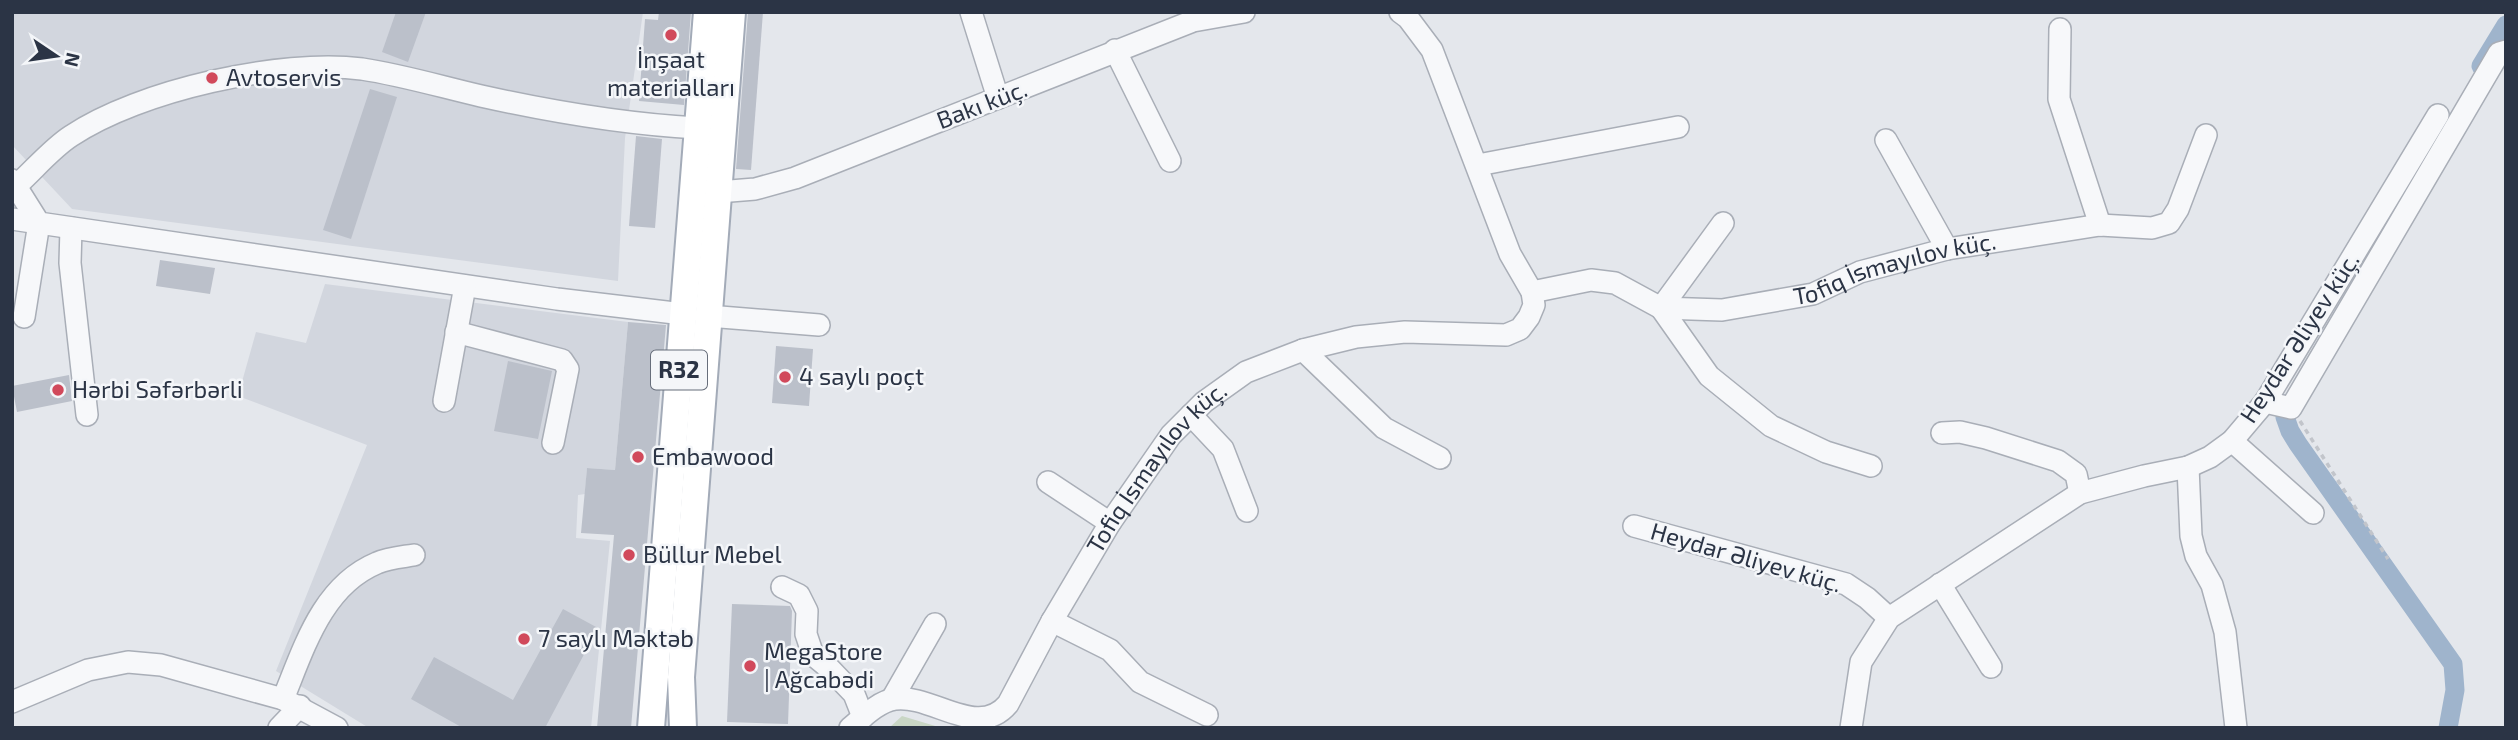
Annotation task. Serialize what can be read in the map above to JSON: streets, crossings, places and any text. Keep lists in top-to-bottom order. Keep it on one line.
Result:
{"streets":{"main road":["R32"],"street":["Bakı küç.","Tofiq İsmayılov küç.","Heydar Əliyev küç."]},"crossings":[["Bakı küç.","R32"]],"places":["İnşaat materialları","Avtoservis","4 saylı poçt","Hərbi Səfərbərli","Embawood","Büllur Mebel","7 saylı Məktəb","MegaStore | Ağcabədi"],"north":"right"}
